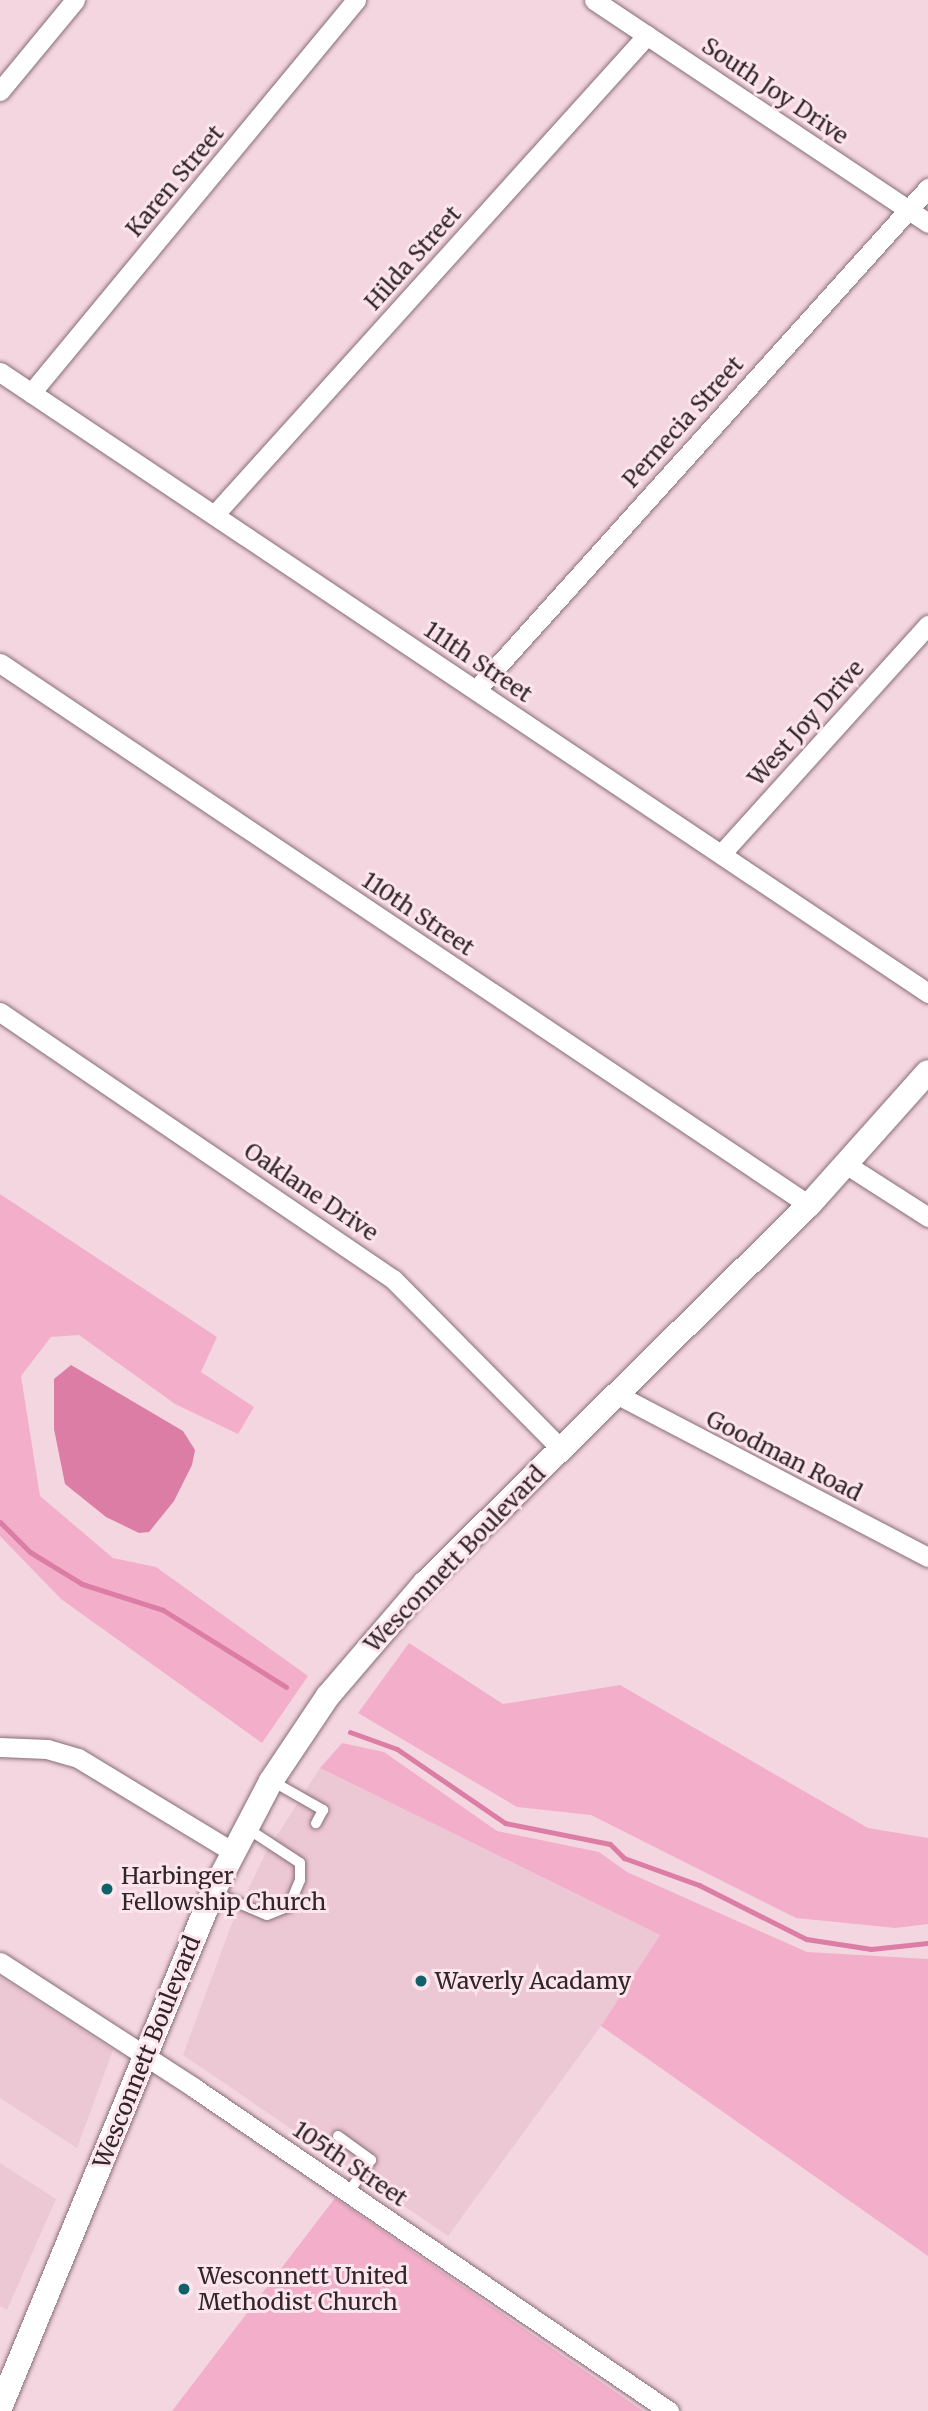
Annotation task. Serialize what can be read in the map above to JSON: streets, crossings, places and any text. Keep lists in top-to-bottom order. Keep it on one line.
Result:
{"streets":{"street":["South Joy Drive","Karen Street","Hilda Street","Pernecia Street","111th Street","West Joy Drive","110th Street","Oaklane Drive","Goodman Road","Wesconnett Boulevard","105th Street"]},"crossings":[["South Joy Drive","Hilda Street"],["South Joy Drive","Pernecia Street"],["Karen Street","111th Street"],["Hilda Street","111th Street"],["Pernecia Street","111th Street"],["111th Street","West Joy Drive"],["110th Street","Wesconnett Boulevard"],["Oaklane Drive","Wesconnett Boulevard"],["Goodman Road","Wesconnett Boulevard"],["Wesconnett Boulevard","105th Street"]],"places":["Harbinger Fellowship Church","Waverly Acadamy","Wesconnett United Methodist Church"]}
